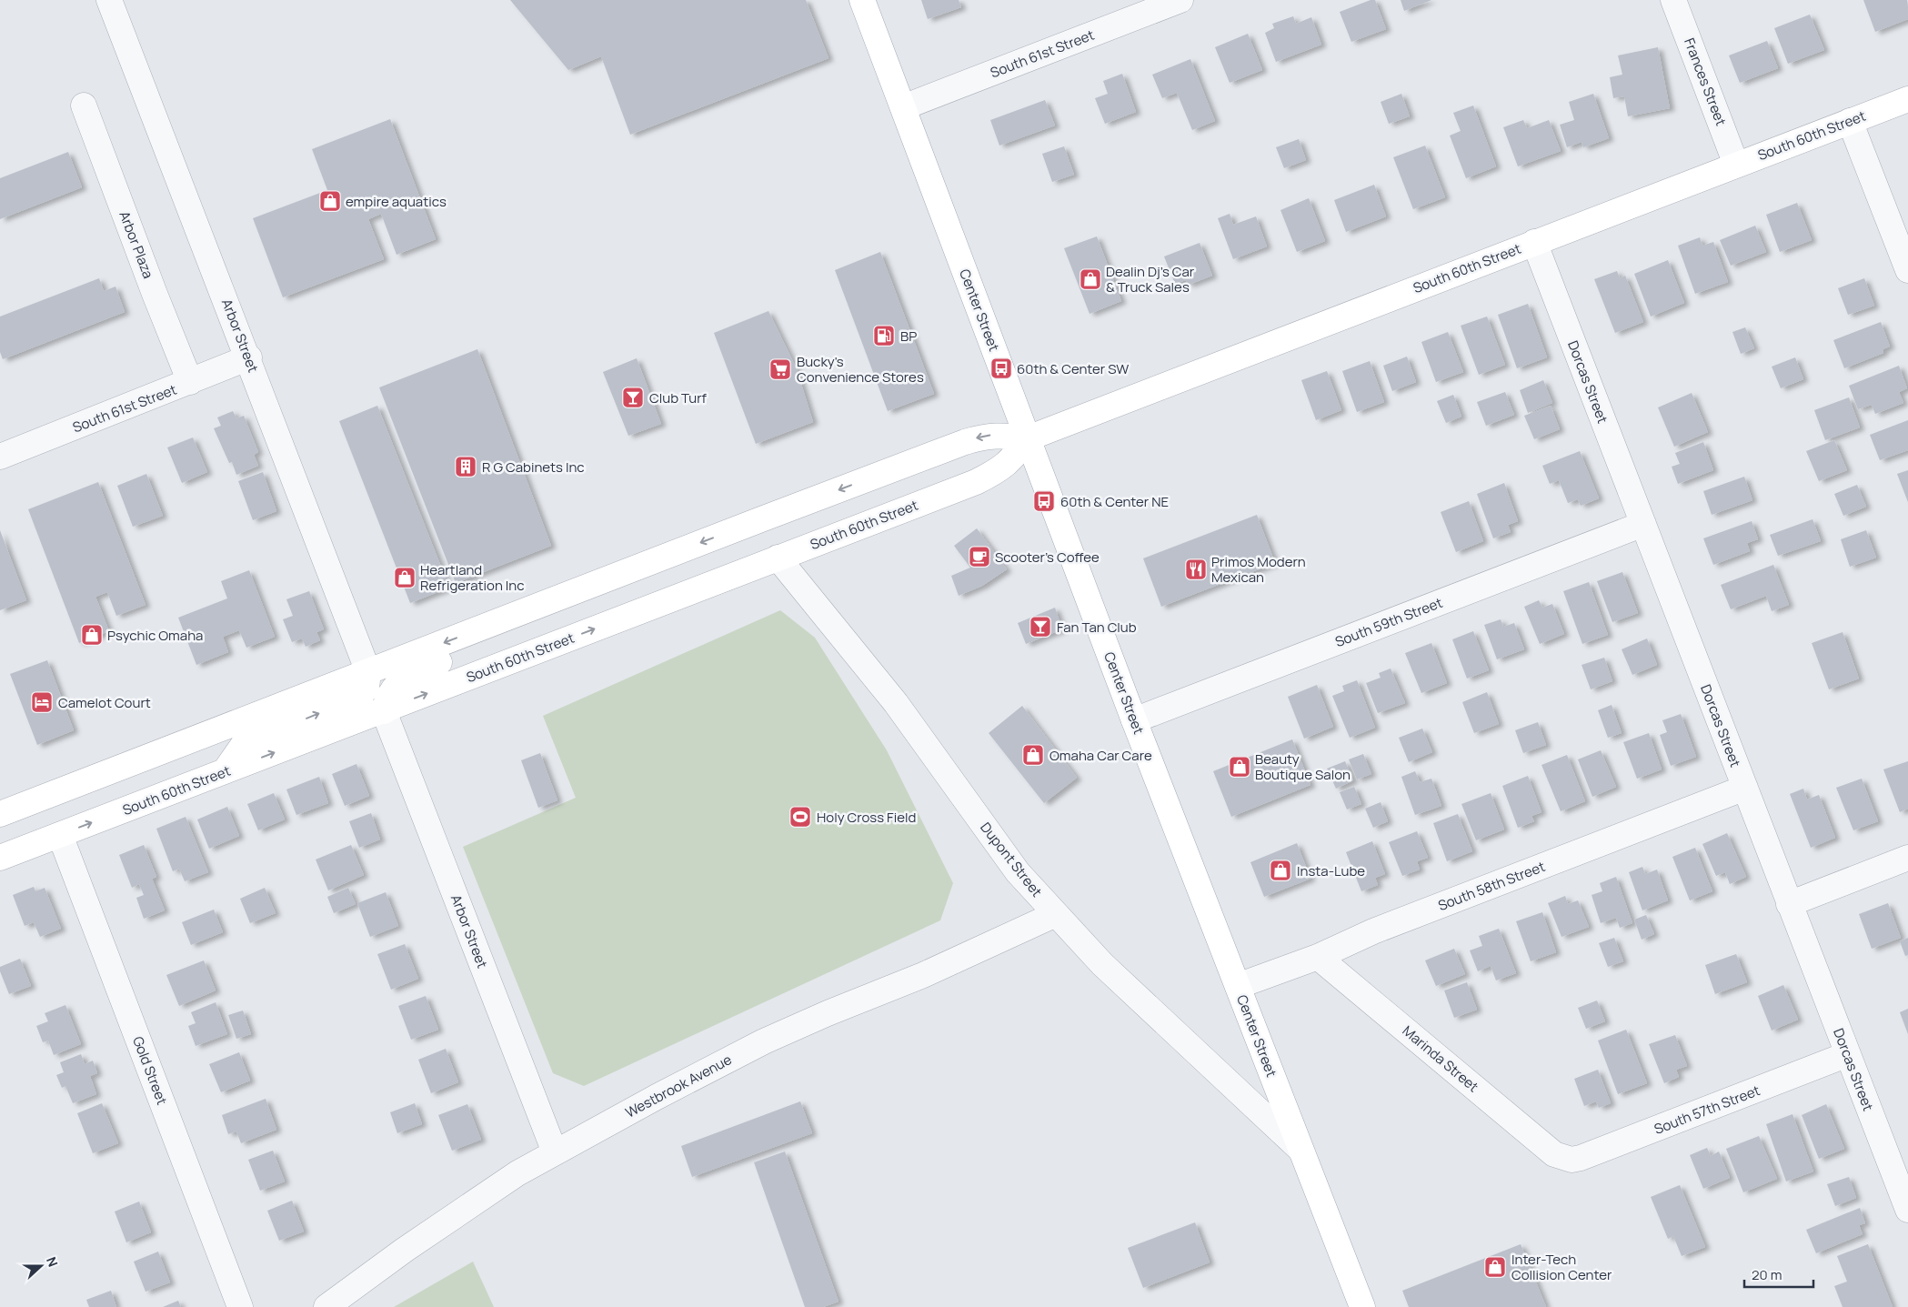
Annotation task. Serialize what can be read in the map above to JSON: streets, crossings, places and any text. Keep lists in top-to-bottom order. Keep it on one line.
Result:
{"streets":{"main road":["South 60th Street","Center Street"],"street":["South 61st Street","Frances Street","Arbor Plaza","Arbor Street","Dorcas Street","South 59th Street","Dupont Street","South 58th Street","Marinda Street","Gold Street","Westbrook Avenue","South 57th Street"]},"crossings":[["South 61st Street","Arbor Plaza"],["South 61st Street","Center Street"],["South 61st Street","Arbor Street"],["Frances Street","South 60th Street"],["South 60th Street","Center Street"],["South 60th Street","Arbor Street"],["South 60th Street","Dorcas Street"],["South 60th Street","Dupont Street"],["South 60th Street","Gold Street"],["Center Street","South 59th Street"],["Center Street","Dupont Street"],["Center Street","South 58th Street"],["Arbor Street","Westbrook Avenue"],["Dorcas Street","South 59th Street"],["Dorcas Street","South 58th Street"],["Dorcas Street","South 57th Street"],["Dupont Street","Westbrook Avenue"],["South 58th Street","Marinda Street"],["Marinda Street","South 57th Street"]],"places":{"shop":["empire aquatics","Dealin Dj's Car & Truck Sales","Heartland Refrigeration Inc","Psychic Omaha","Omaha Car Care","Beauty Boutique Salon","Insta-Lube","Inter-Tech Collision Center"],"fuel station":["BP"],"bus stop":["60th & Center SW","60th & Center NE"],"supermarket":["Bucky's Convenience Stores"],"bar":["Club Turf","Fan Tan Club"],"building":["R G Cabinets Inc"],"cafe":["Scooter's Coffee"],"restaurant":["Primos Modern Mexican"],"hotel":["Camelot Court"],"sports":["Holy Cross Field"]},"scale_bar":"20 m","north":"right"}
